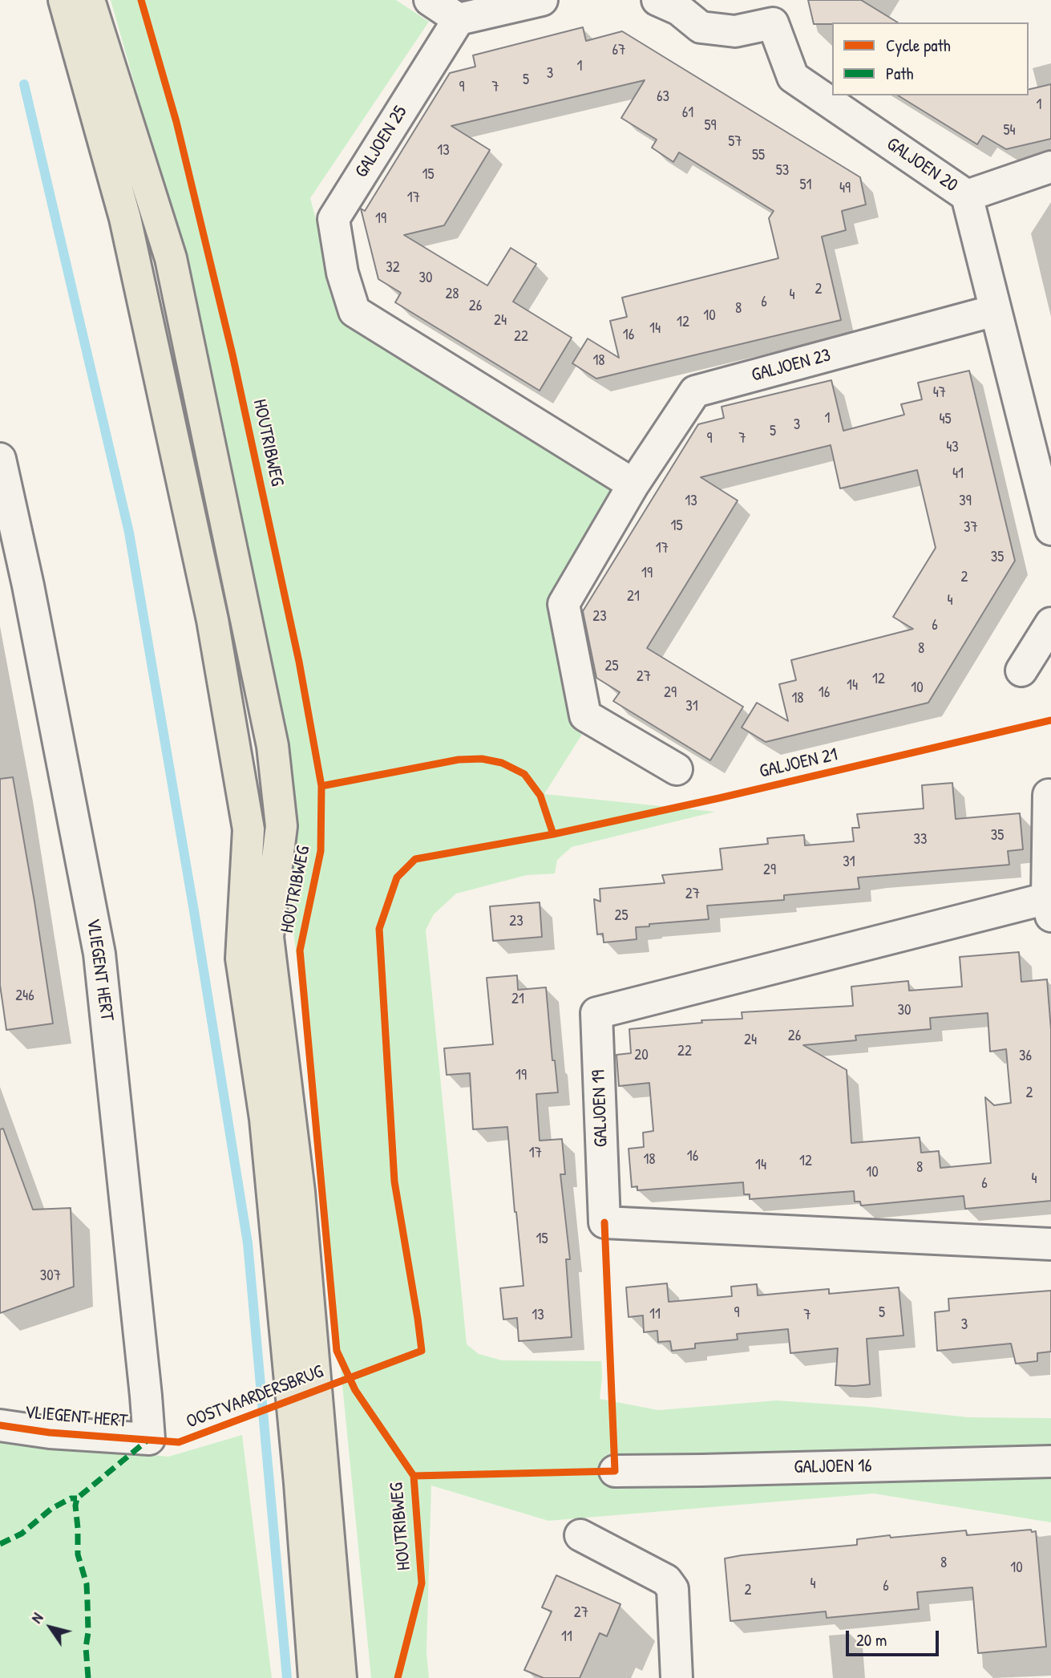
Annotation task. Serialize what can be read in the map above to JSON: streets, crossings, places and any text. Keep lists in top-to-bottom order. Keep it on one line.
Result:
{"streets":{"main road":["HOUTRIBWEG"],"street":["GALJOEN 25","GALJOEN 20","GALJOEN 23","VLIEGENT HERT","GALJOEN 19","GALJOEN 16"],"cycle path":["GALJOEN 21"]},"crossings":[["GALJOEN 25","GALJOEN 23"],["GALJOEN 20","GALJOEN 23"]],"house_numbers":["67","1","3","5","9","7","63","1","61","59","54","57","13","55","53","15","51","49","17","19","32","30","2","28","4","6","26","8","10","24","12","14","16","22","18","47","1","45","3","5","9","7","43","41","13","39","15","37","17","35","19","2","21","4","23","6","8","25","27","12","14","10","29","16","18","31","35","33","31","29","27","25","23","246","21","30","26","24","22","20","36","19","2","17","16","18","12","14","8","10","4","6","15","307","9","5","11","13","7","3","8","10","4","6","2","27","11"],"legend":["Cycle path","Path"],"scale_bar":"20 m","north":"top left"}
